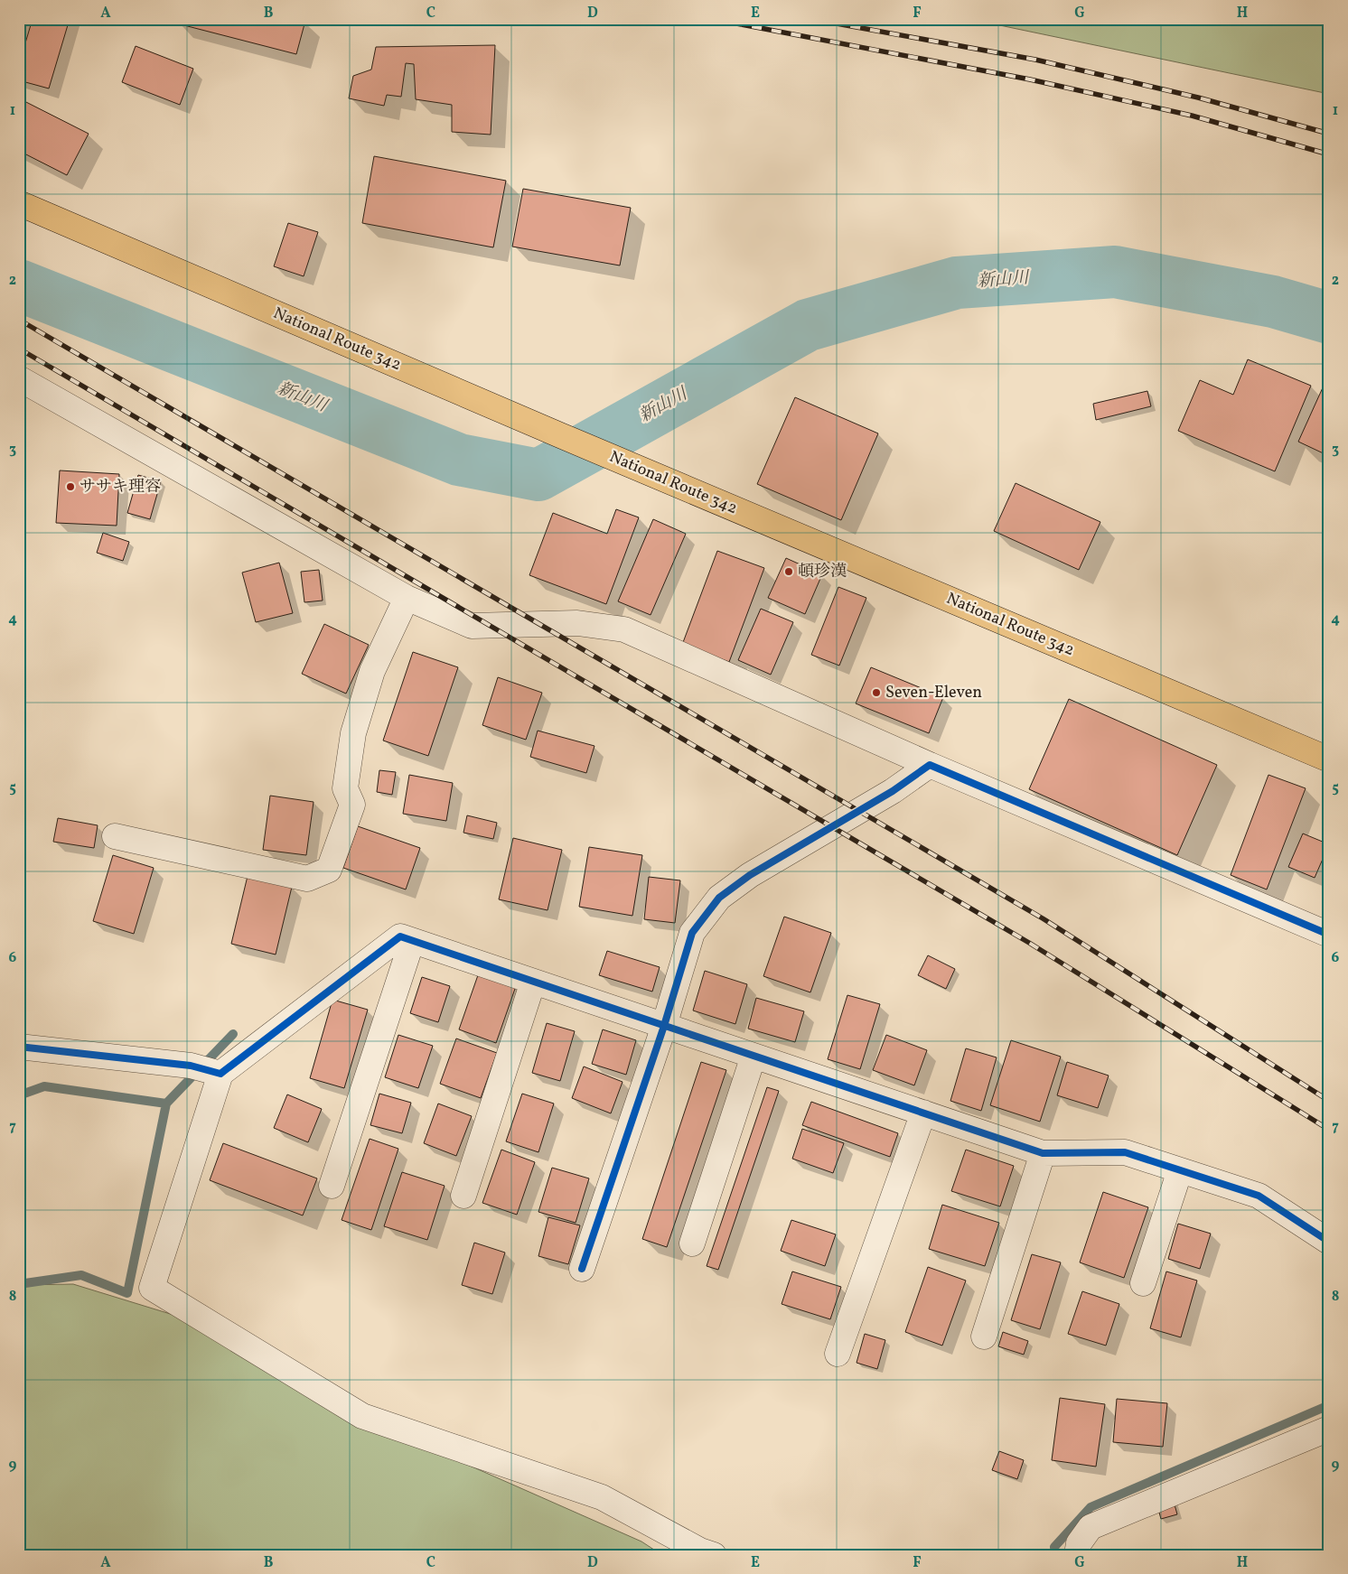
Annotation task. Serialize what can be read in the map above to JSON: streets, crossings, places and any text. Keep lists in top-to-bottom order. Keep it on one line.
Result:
{"streets":{"highway":["National Route 342"]},"water":["新山川"],"places":["ササキ理容","頓珍漢","Seven-Eleven"],"grid":{"columns":["A","B","C","D","E","F","G","H"],"rows":["1","2","3","4","5","6","7","8","9"]}}
